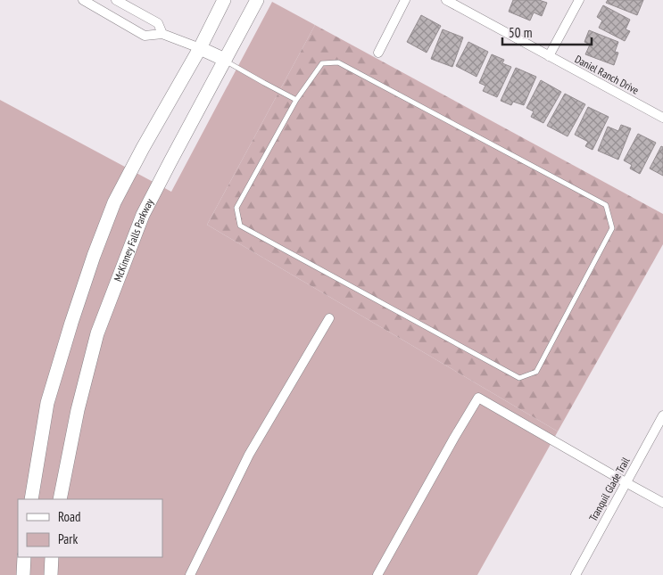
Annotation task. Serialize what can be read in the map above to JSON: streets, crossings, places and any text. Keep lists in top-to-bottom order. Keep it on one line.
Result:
{"streets":{"main road":["McKinney Falls Parkway"],"street":["Daniel Ranch Drive","Tranquil Glade Trail"]},"legend":["Road","Park"],"scale_bar":"50 m"}
